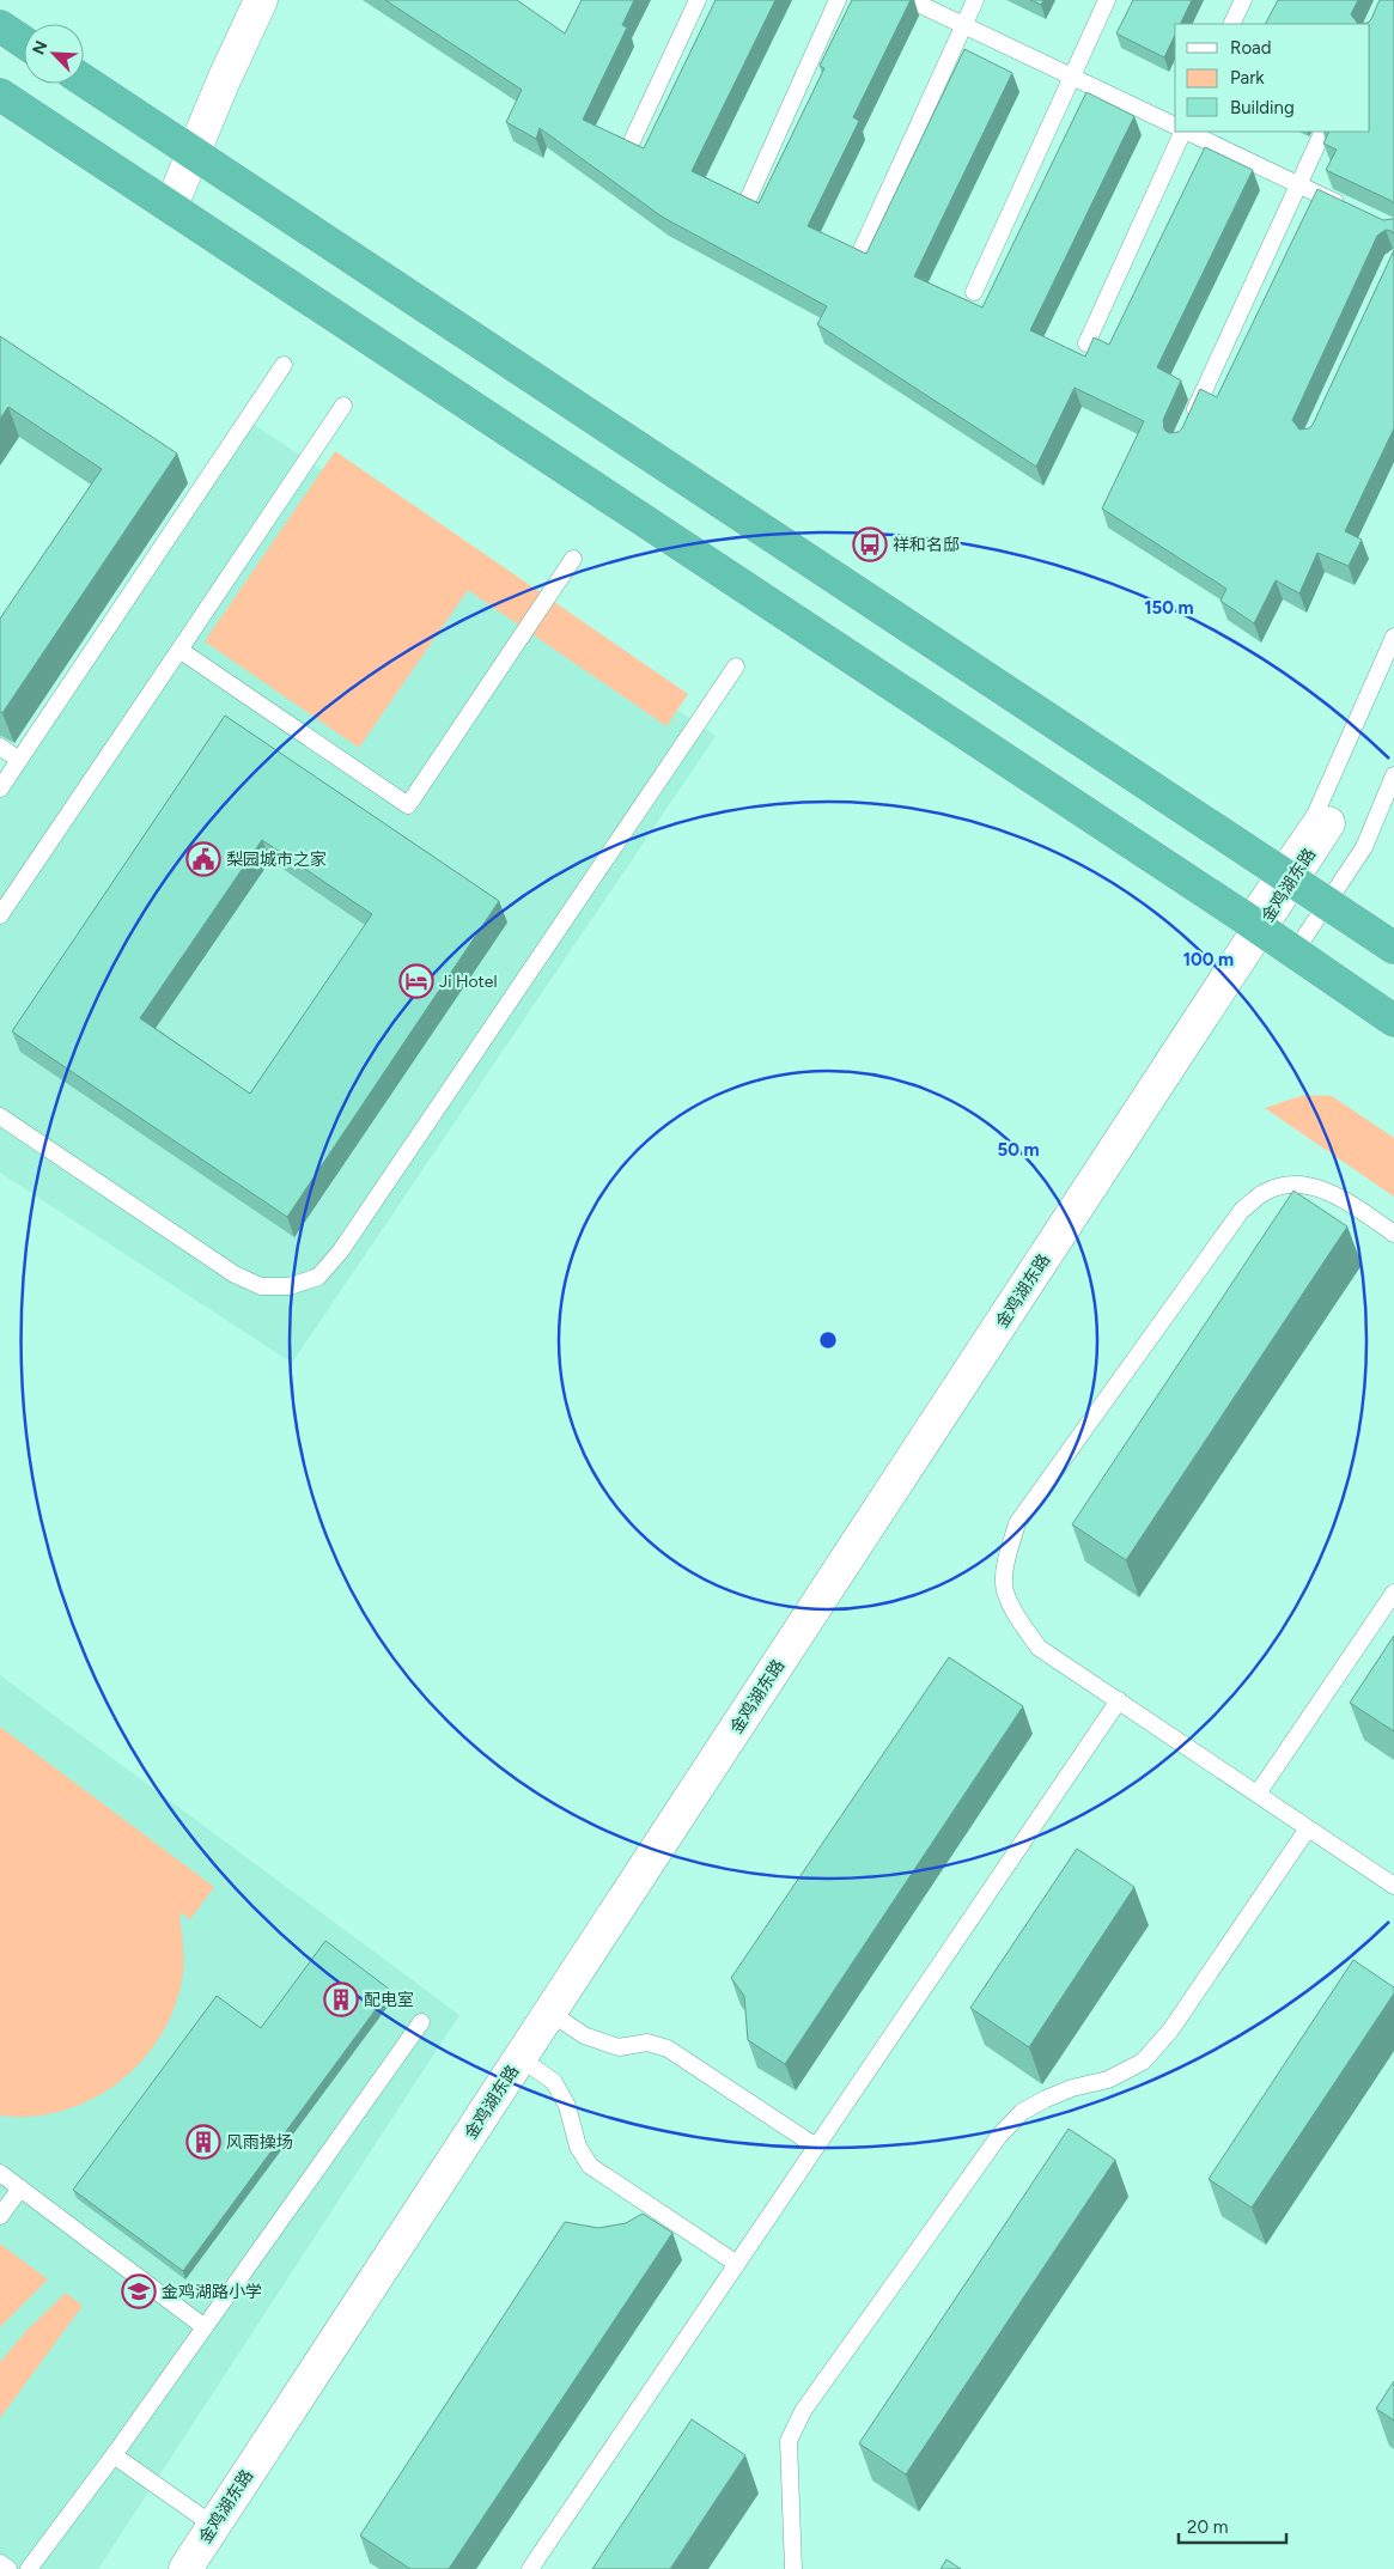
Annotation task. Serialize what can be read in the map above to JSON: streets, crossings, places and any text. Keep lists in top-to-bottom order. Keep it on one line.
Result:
{"streets":{"street":["金鸡湖东路"]},"places":{"bus stop":["祥和名邸"],"public building":["梨园城市之家"],"hotel":["Ji Hotel"],"building":["配电室","风雨操场"],"school or university":["金鸡湖路小学"]},"legend":["Road","Park","Building"],"scale_bar":"20 m","north":"top left","rings":["150 m","100 m","50 m"]}
